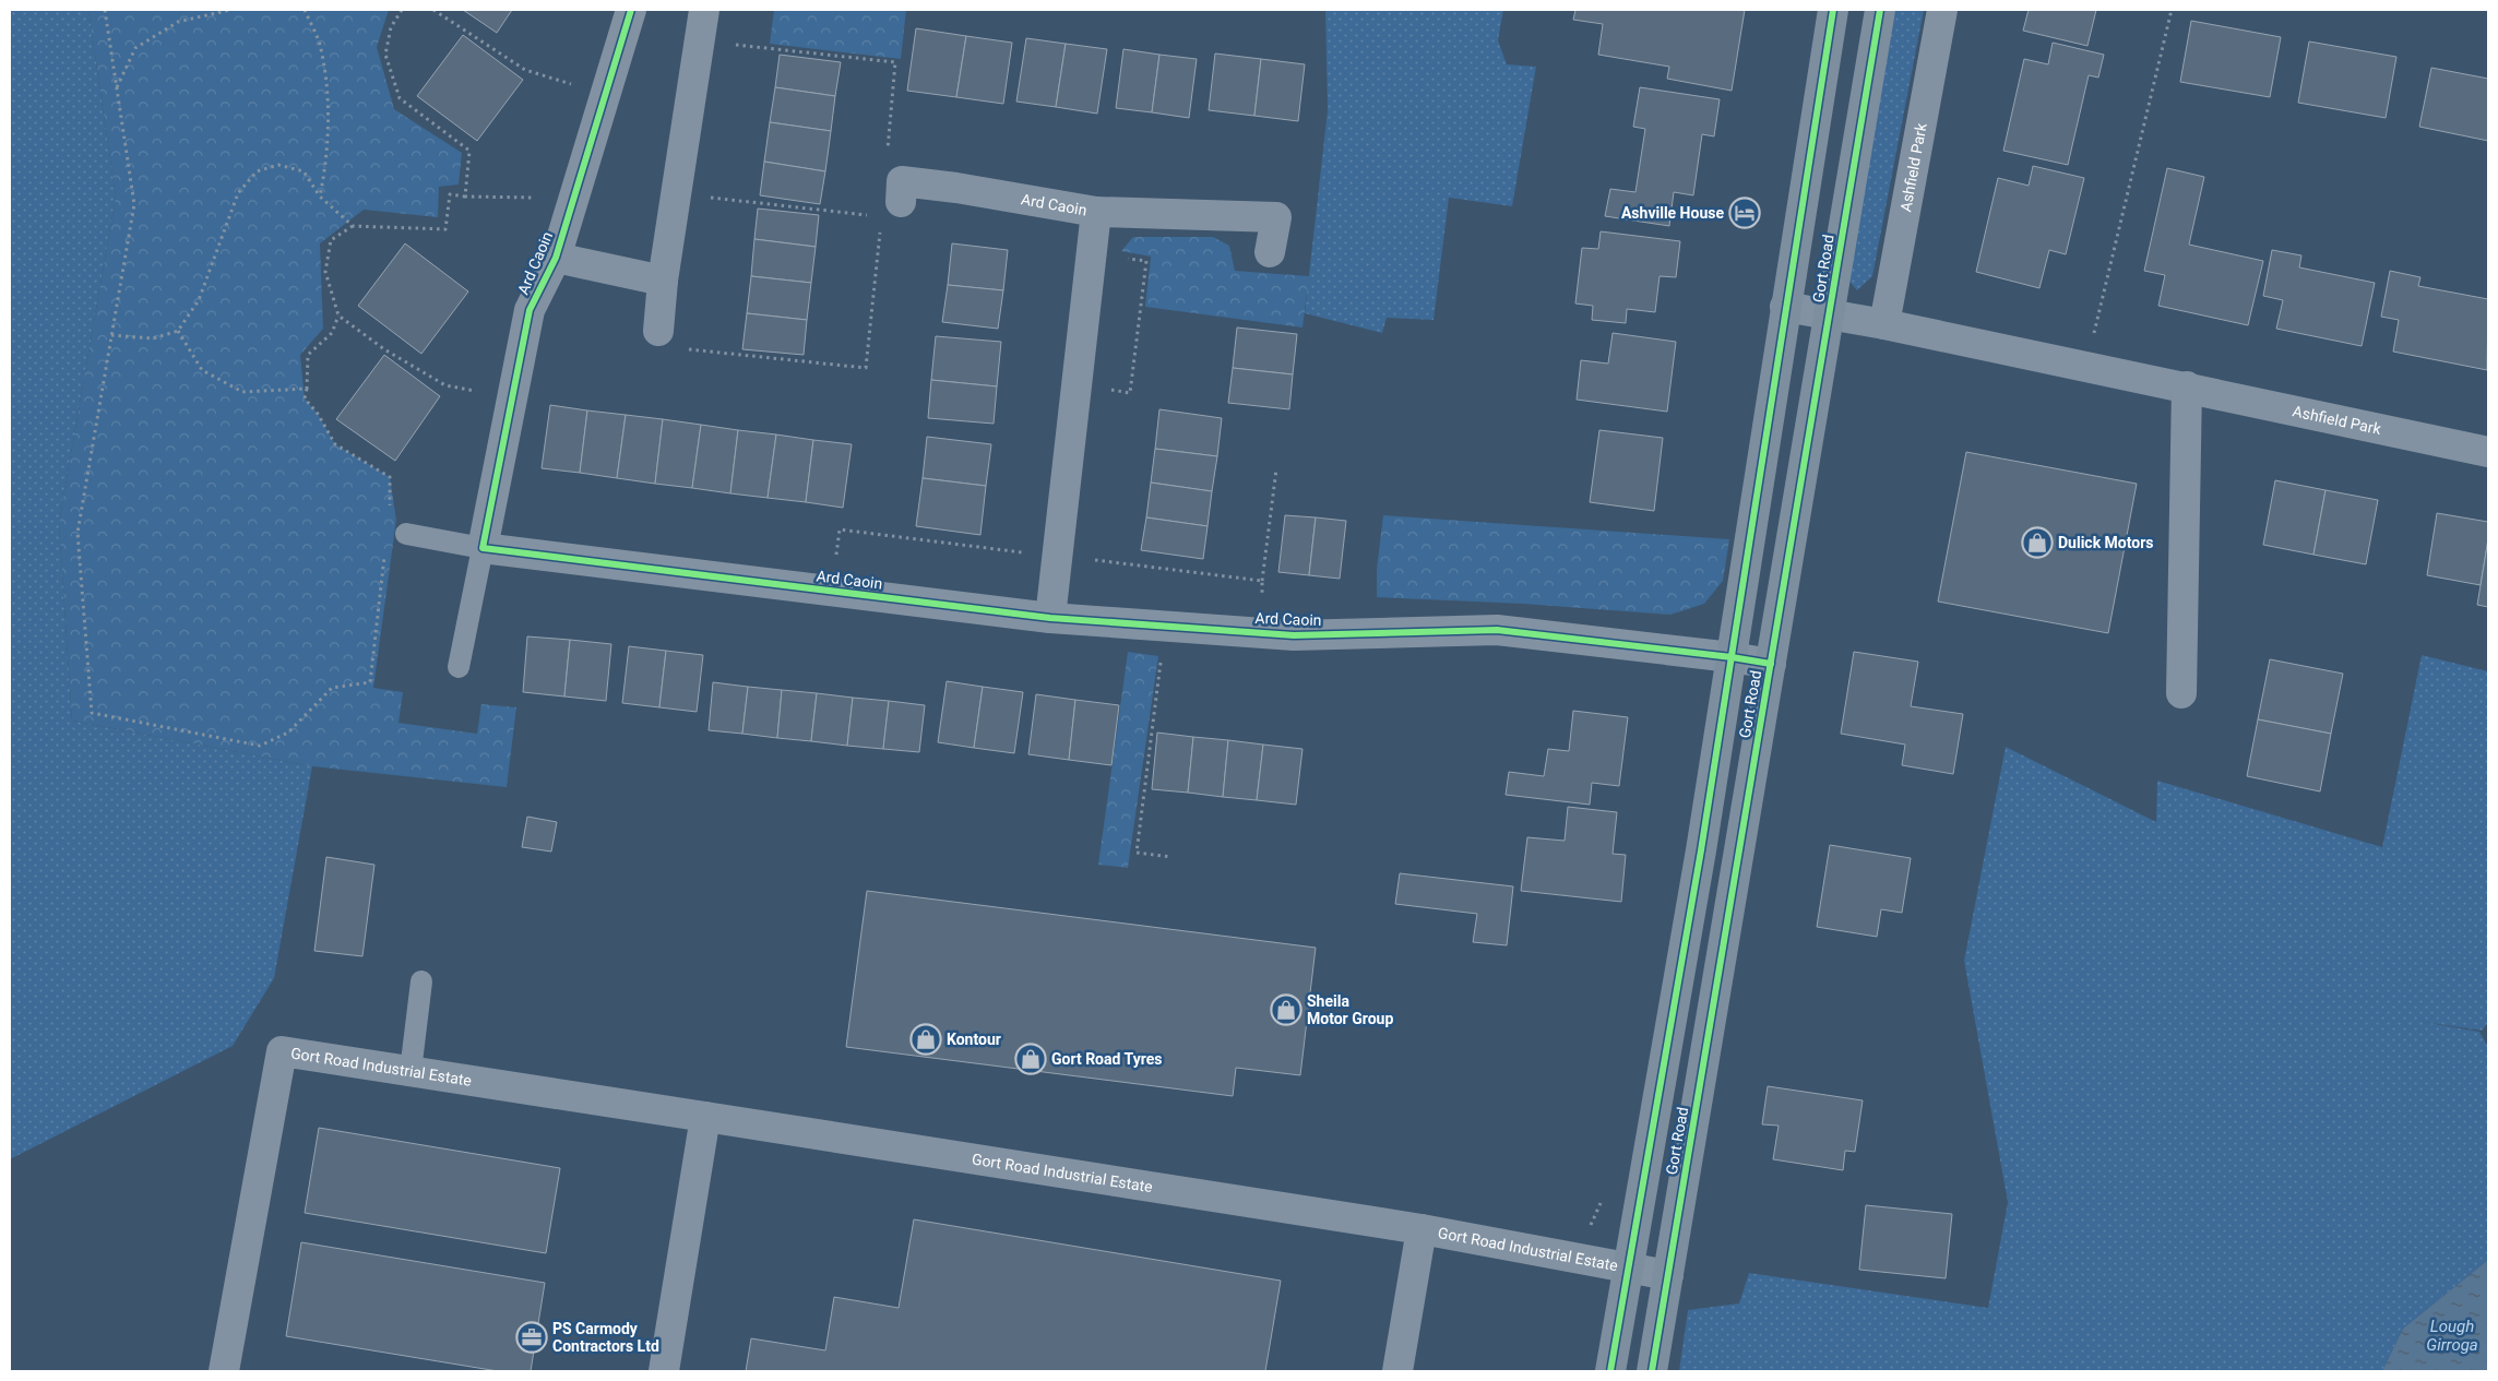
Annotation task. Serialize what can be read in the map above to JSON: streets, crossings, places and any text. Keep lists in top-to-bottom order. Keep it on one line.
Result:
{"streets":{"main road":["Gort Road"],"street":["Ashfield Park","Ard Caoin","Gort Road Industrial Estate"]},"crossings":[["Ashfield Park","Gort Road"],["Ard Caoin","Gort Road"],["Gort Road","Gort Road Industrial Estate"]],"water":["Lough Girroga"],"places":{"hotel":["Ashville House"],"shop":["Dulick Motors","Sheila Motor Group","Kontour","Gort Road Tyres"],"office":["PS Carmody Contractors Ltd"]}}
